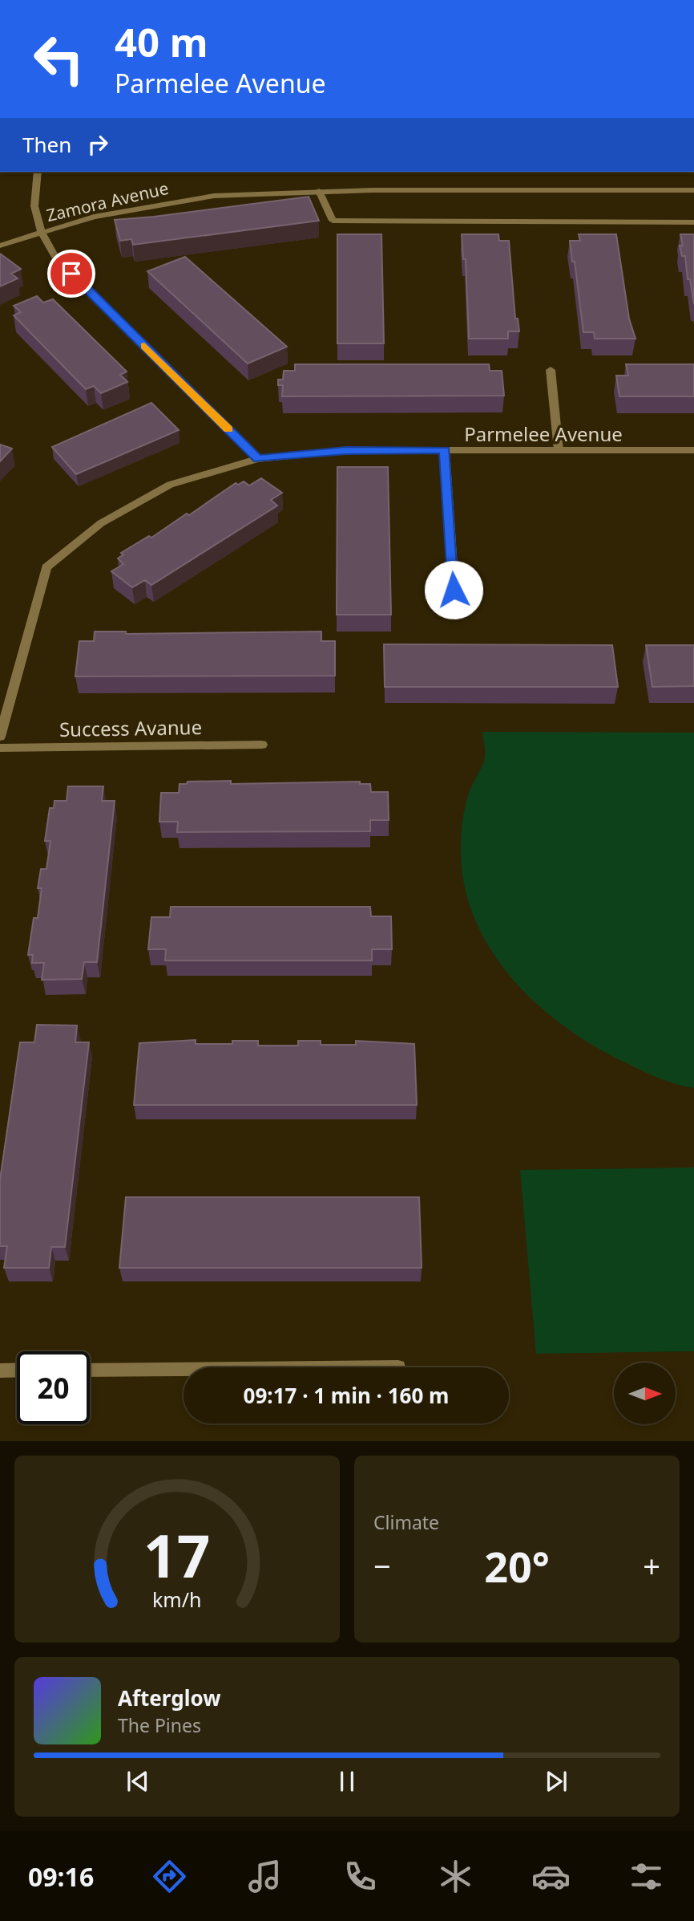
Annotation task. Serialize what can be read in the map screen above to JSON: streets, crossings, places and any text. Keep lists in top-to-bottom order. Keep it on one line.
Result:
{"streets":{"street":["Zamora Avenue","Parmelee Avenue","Success Avanue"]},"north":"right","page":{"turn":["40 m","Parmelee Avenue"],"then":"Then","limit":"20","trip":"09:17 · 1 min · 160 m","tile":"Climate","heat":["−","20°","+"],"song":["Afterglow","The Pines"],"tabs":"09:16","gauge":["17","km/h"]}}
